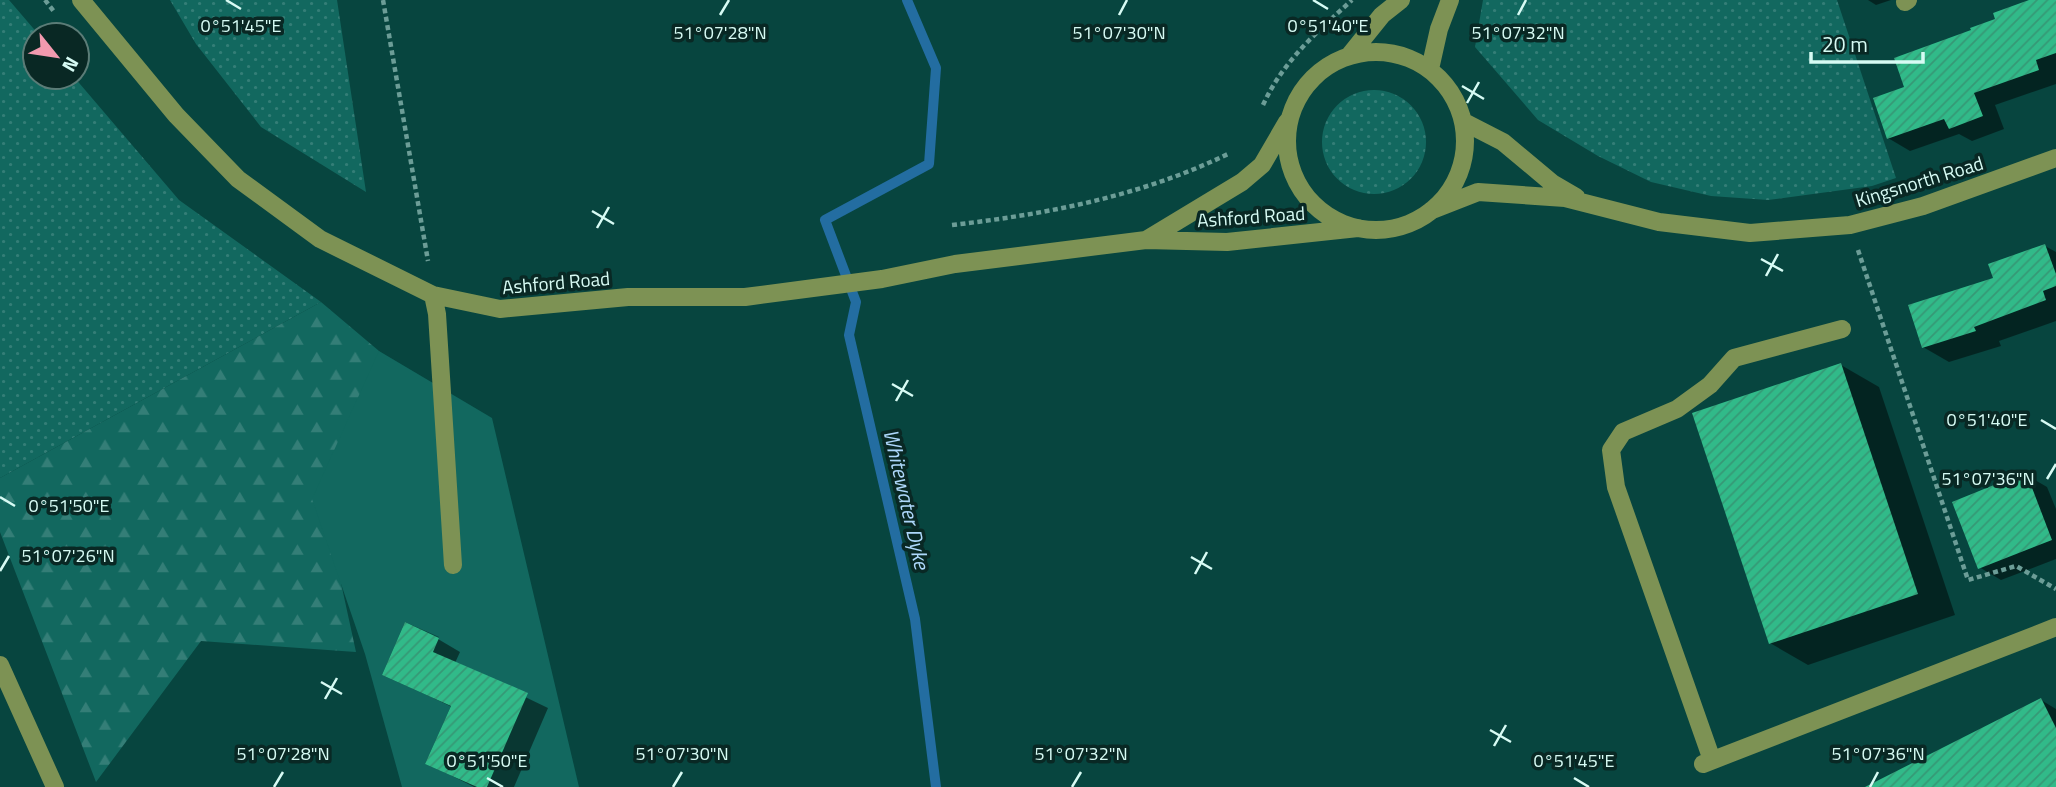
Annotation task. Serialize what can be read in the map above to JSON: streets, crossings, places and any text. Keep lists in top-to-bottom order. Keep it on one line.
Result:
{"streets":{"street":["Kingsnorth Road","Ashford Road"]},"crossings":[["Kingsnorth Road","Ashford Road"]],"water":["Whitewater Dyke"],"scale_bar":"20 m","north":"bottom right","coordinates":["0°51'45\"E","0°51'40\"E","51°07'28\"N","51°07'30\"N","51°07'32\"N","51°07'36\"N","0°51'50\"E","51°07'26\"N"]}
